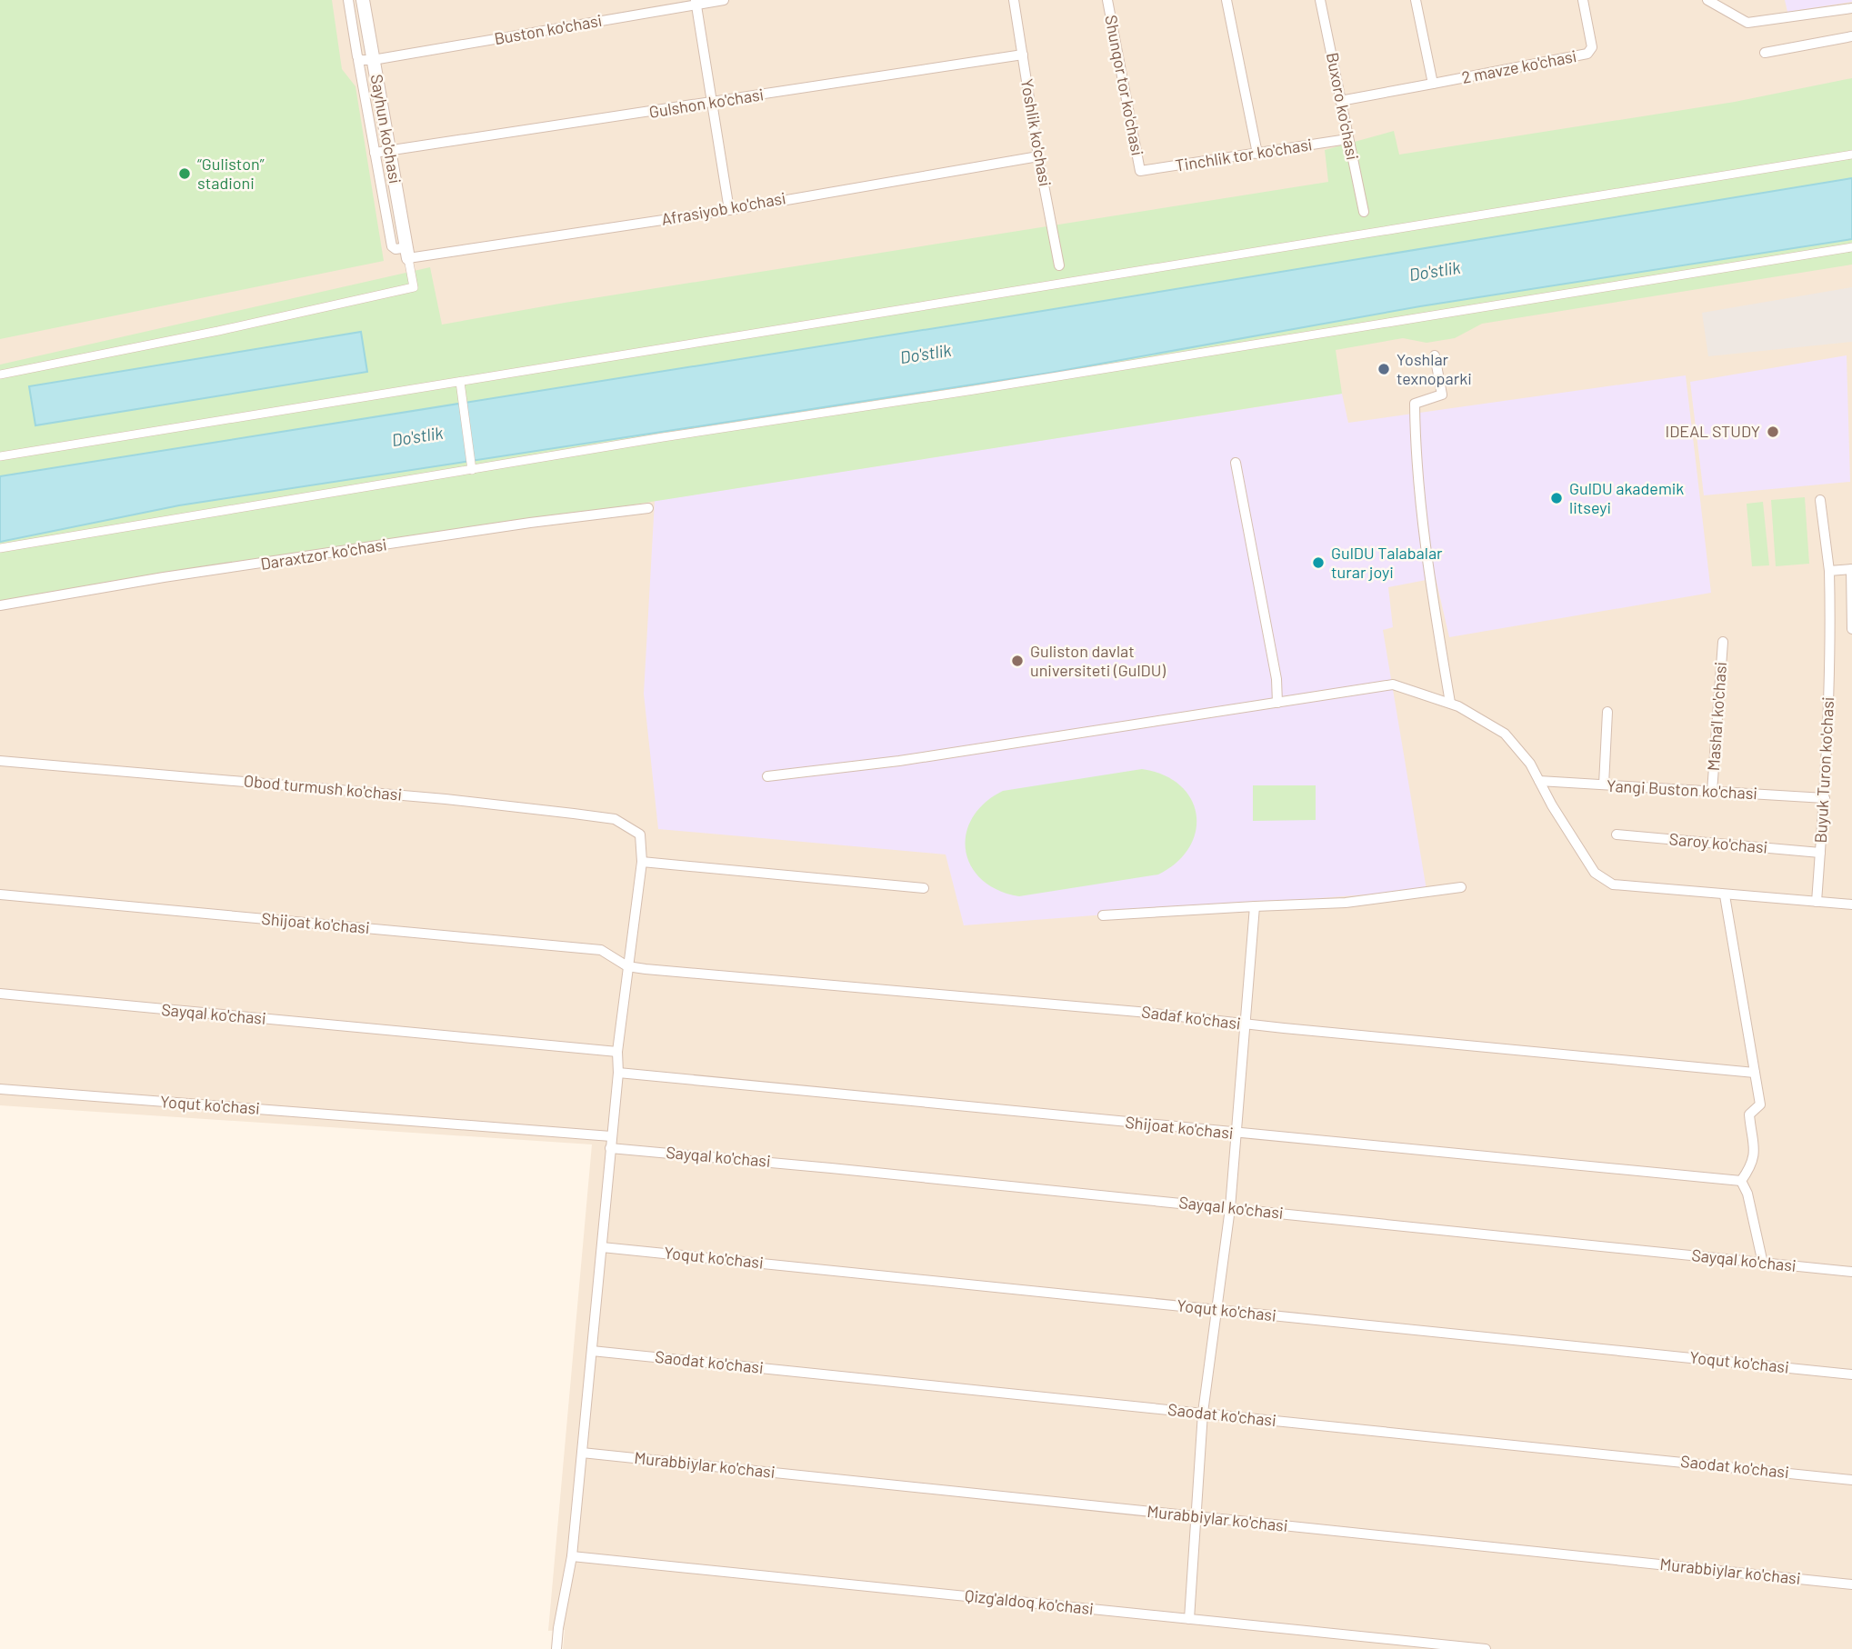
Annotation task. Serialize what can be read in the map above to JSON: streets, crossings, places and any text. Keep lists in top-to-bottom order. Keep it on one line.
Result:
{"streets":{"street":["Buston ko'chasi","2 mavze ko'chasi","Shunqor tor ko'chasi","Gulshon ko'chasi","Buxoro ko'chasi","Sayhun ko'chasi","Yoshlik ko'chasi","Tinchlik tor ko'chasi","Afrasiyob ko'chasi","Daraxtzor ko'chasi","Masha'l ko'chasi","Buyuk Turon ko'chasi","Obod turmush ko'chasi","Yangi Buston ko'chasi","Saroy ko'chasi","Shijoat ko'chasi","Sayqal ko'chasi","Sadaf ko'chasi","Yoqut ko'chasi","Saodat ko'chasi","Murabbiylar ko'chasi","Qizg'aldoq ko'chasi"]},"crossings":[["Buston ko'chasi","Sayhun ko'chasi"],["2 mavze ko'chasi","Buxoro ko'chasi"],["Shunqor tor ko'chasi","Tinchlik tor ko'chasi"],["Gulshon ko'chasi","Sayhun ko'chasi"],["Gulshon ko'chasi","Yoshlik ko'chasi"],["Buxoro ko'chasi","Tinchlik tor ko'chasi"],["Sayhun ko'chasi","Afrasiyob ko'chasi"],["Yoshlik ko'chasi","Afrasiyob ko'chasi"],["Masha'l ko'chasi","Yangi Buston ko'chasi"],["Buyuk Turon ko'chasi","Yangi Buston ko'chasi"],["Buyuk Turon ko'chasi","Saroy ko'chasi"],["Shijoat ko'chasi","Sadaf ko'chasi"]],"water":["Do'stlik"],"places":["“Guliston” stadioni","Yoshlar texnoparki","IDEAL STUDY","GulDU akademik litseyi","GulDU Talabalar turar joyi","Guliston davlat universiteti (GulDU)"]}
